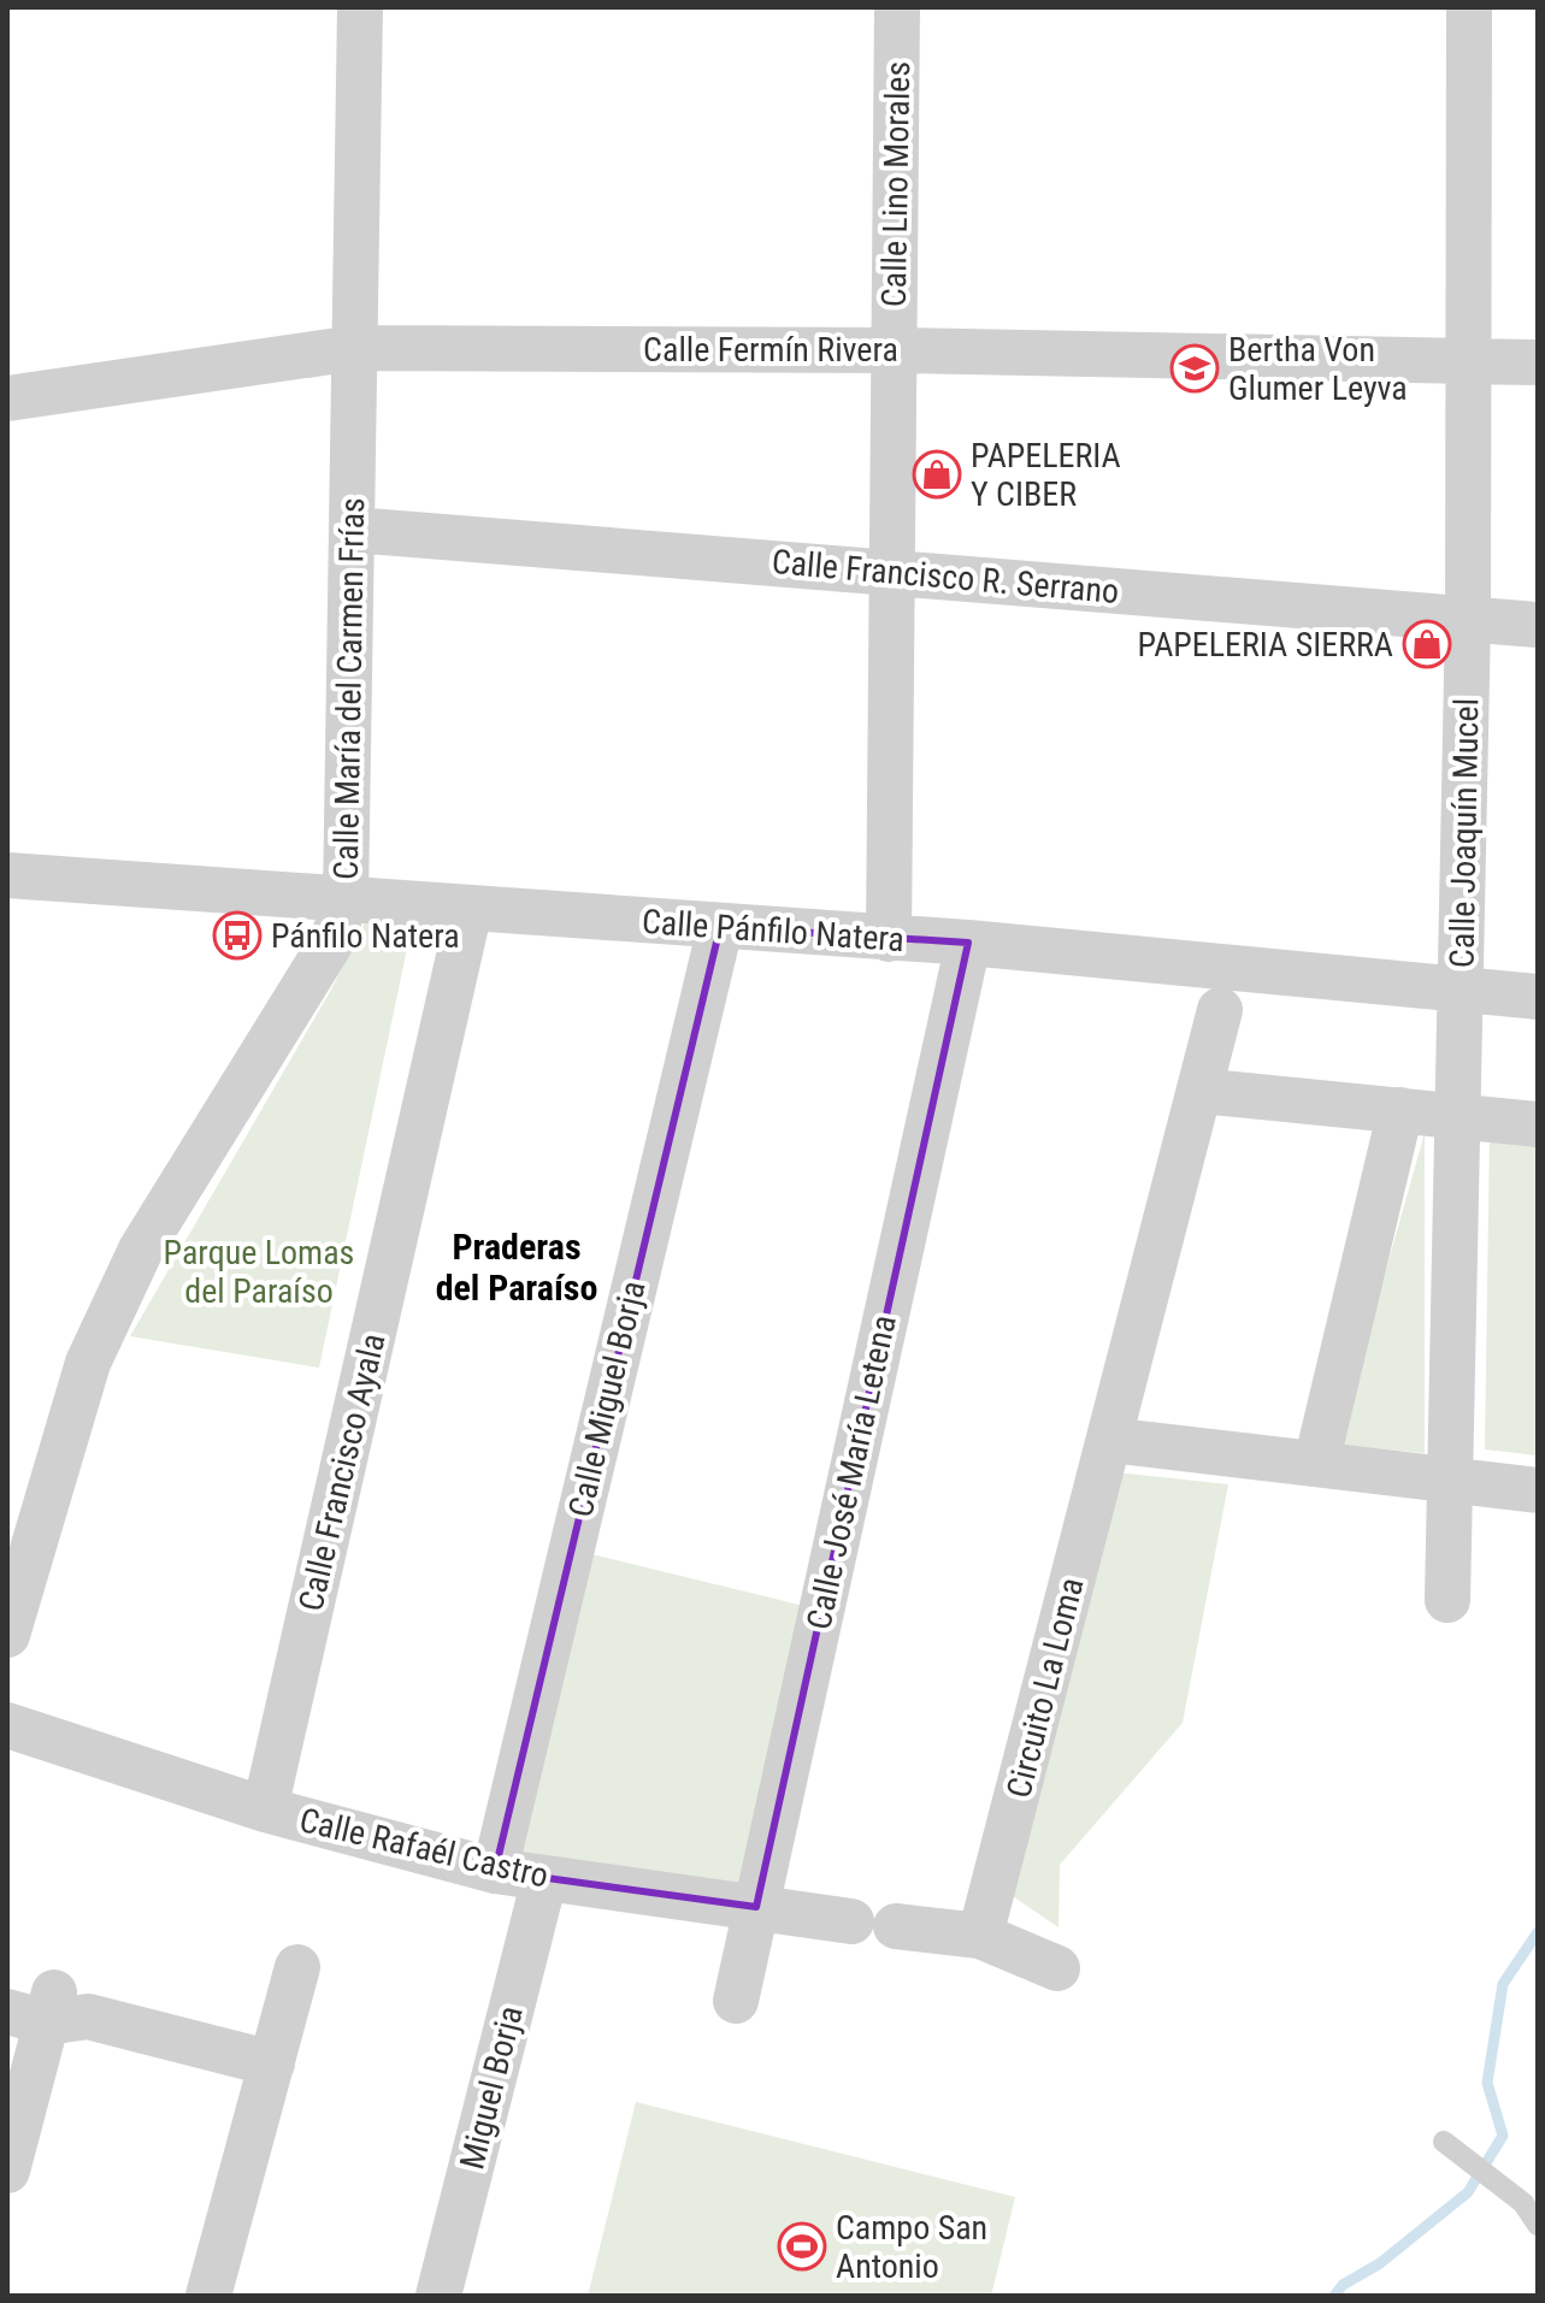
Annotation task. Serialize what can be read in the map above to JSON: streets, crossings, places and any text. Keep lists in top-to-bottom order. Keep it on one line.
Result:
{"streets":{"street":["Calle Lino Morales","Calle Fermín Rivera","Calle Francisco R. Serrano","Calle María del Carmen Frías","Calle Joaquín Mucel","Calle Pánfilo Natera","Calle Miguel Borja","Calle Francisco Ayala","Calle José María Letena","Circuito La Loma","Calle Rafaél Castro","Miguel Borja"]},"crossings":[["Calle Lino Morales","Calle Fermín Rivera"],["Calle Lino Morales","Calle Francisco R. Serrano"],["Calle Lino Morales","Calle Pánfilo Natera"],["Calle Fermín Rivera","Calle María del Carmen Frías"],["Calle Fermín Rivera","Calle Joaquín Mucel"],["Calle Francisco R. Serrano","Calle María del Carmen Frías"],["Calle Francisco R. Serrano","Calle Joaquín Mucel"],["Calle María del Carmen Frías","Calle Pánfilo Natera"],["Calle Joaquín Mucel","Calle Pánfilo Natera"],["Calle Pánfilo Natera","Calle Miguel Borja"],["Calle Pánfilo Natera","Calle Francisco Ayala"],["Calle Pánfilo Natera","Calle José María Letena"],["Calle Miguel Borja","Calle Rafaél Castro"],["Calle Francisco Ayala","Calle Rafaél Castro"],["Calle José María Letena","Calle Rafaél Castro"],["Circuito La Loma","Calle Rafaél Castro"],["Calle Rafaél Castro","Miguel Borja"]],"districts":["Praderas del Paraíso"],"parks":["Parque Lomas del Paraíso"],"places":{"school or university":["Bertha Von Glumer Leyva"],"shop":["PAPELERIA Y CIBER","PAPELERIA SIERRA"],"bus stop":["Pánfilo Natera"],"sports":["Campo San Antonio"]}}
